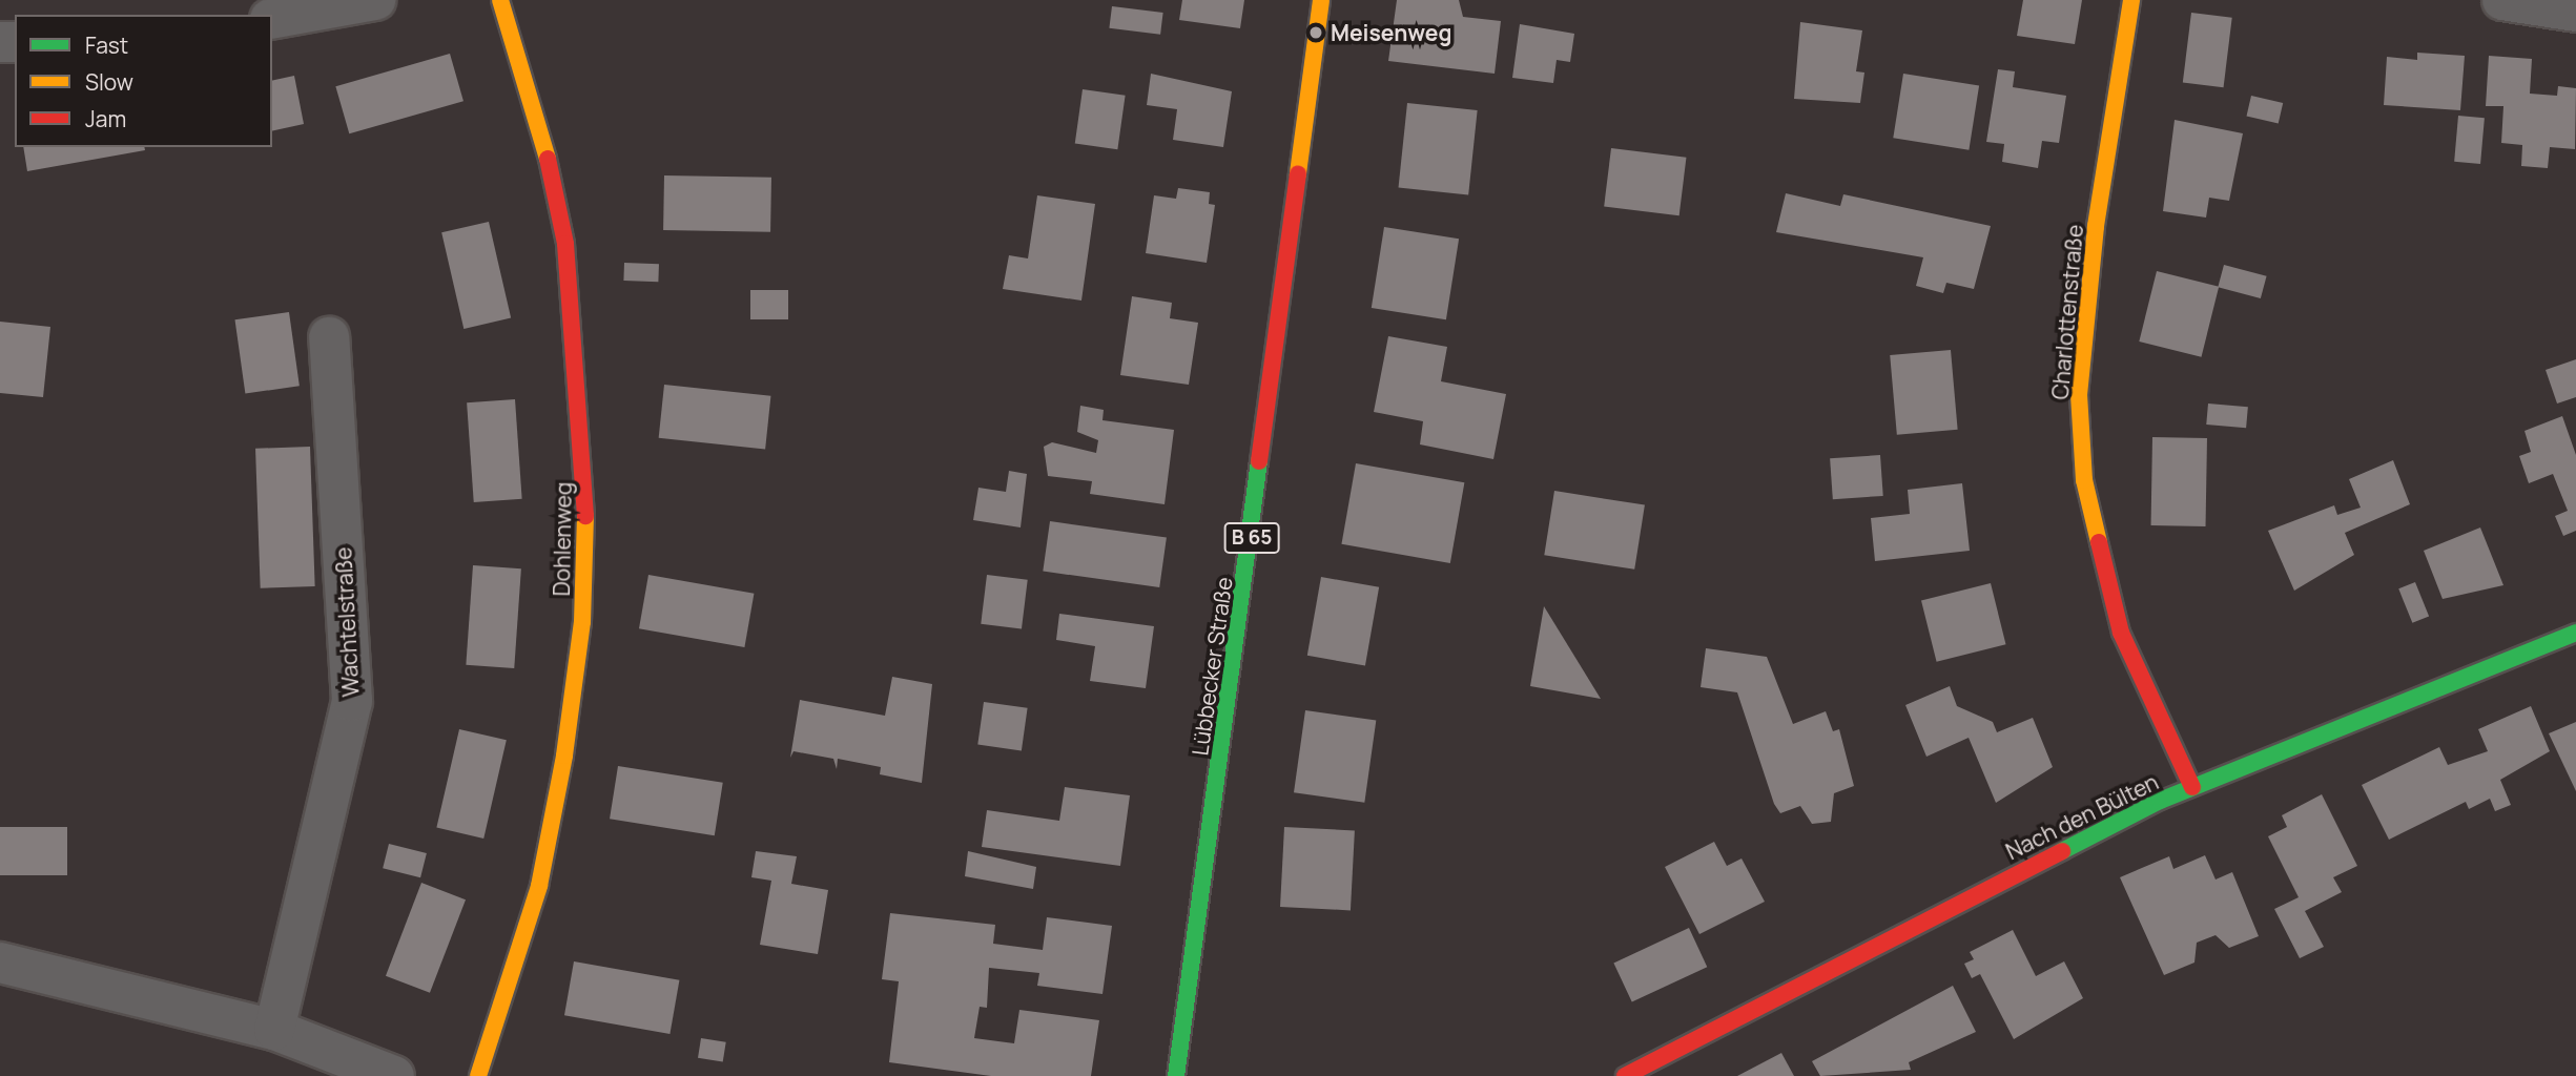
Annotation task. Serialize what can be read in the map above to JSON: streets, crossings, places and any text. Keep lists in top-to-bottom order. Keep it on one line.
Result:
{"streets":{"street":["Charlottenstraße","B 65","Dohlenweg","Wachtelstraße","Lübbecker Straße","Nach den Bülten"]},"crossings":[["Charlottenstraße","Nach den Bülten"]],"places":["Meisenweg"],"legend":["Fast","Slow","Jam"]}
